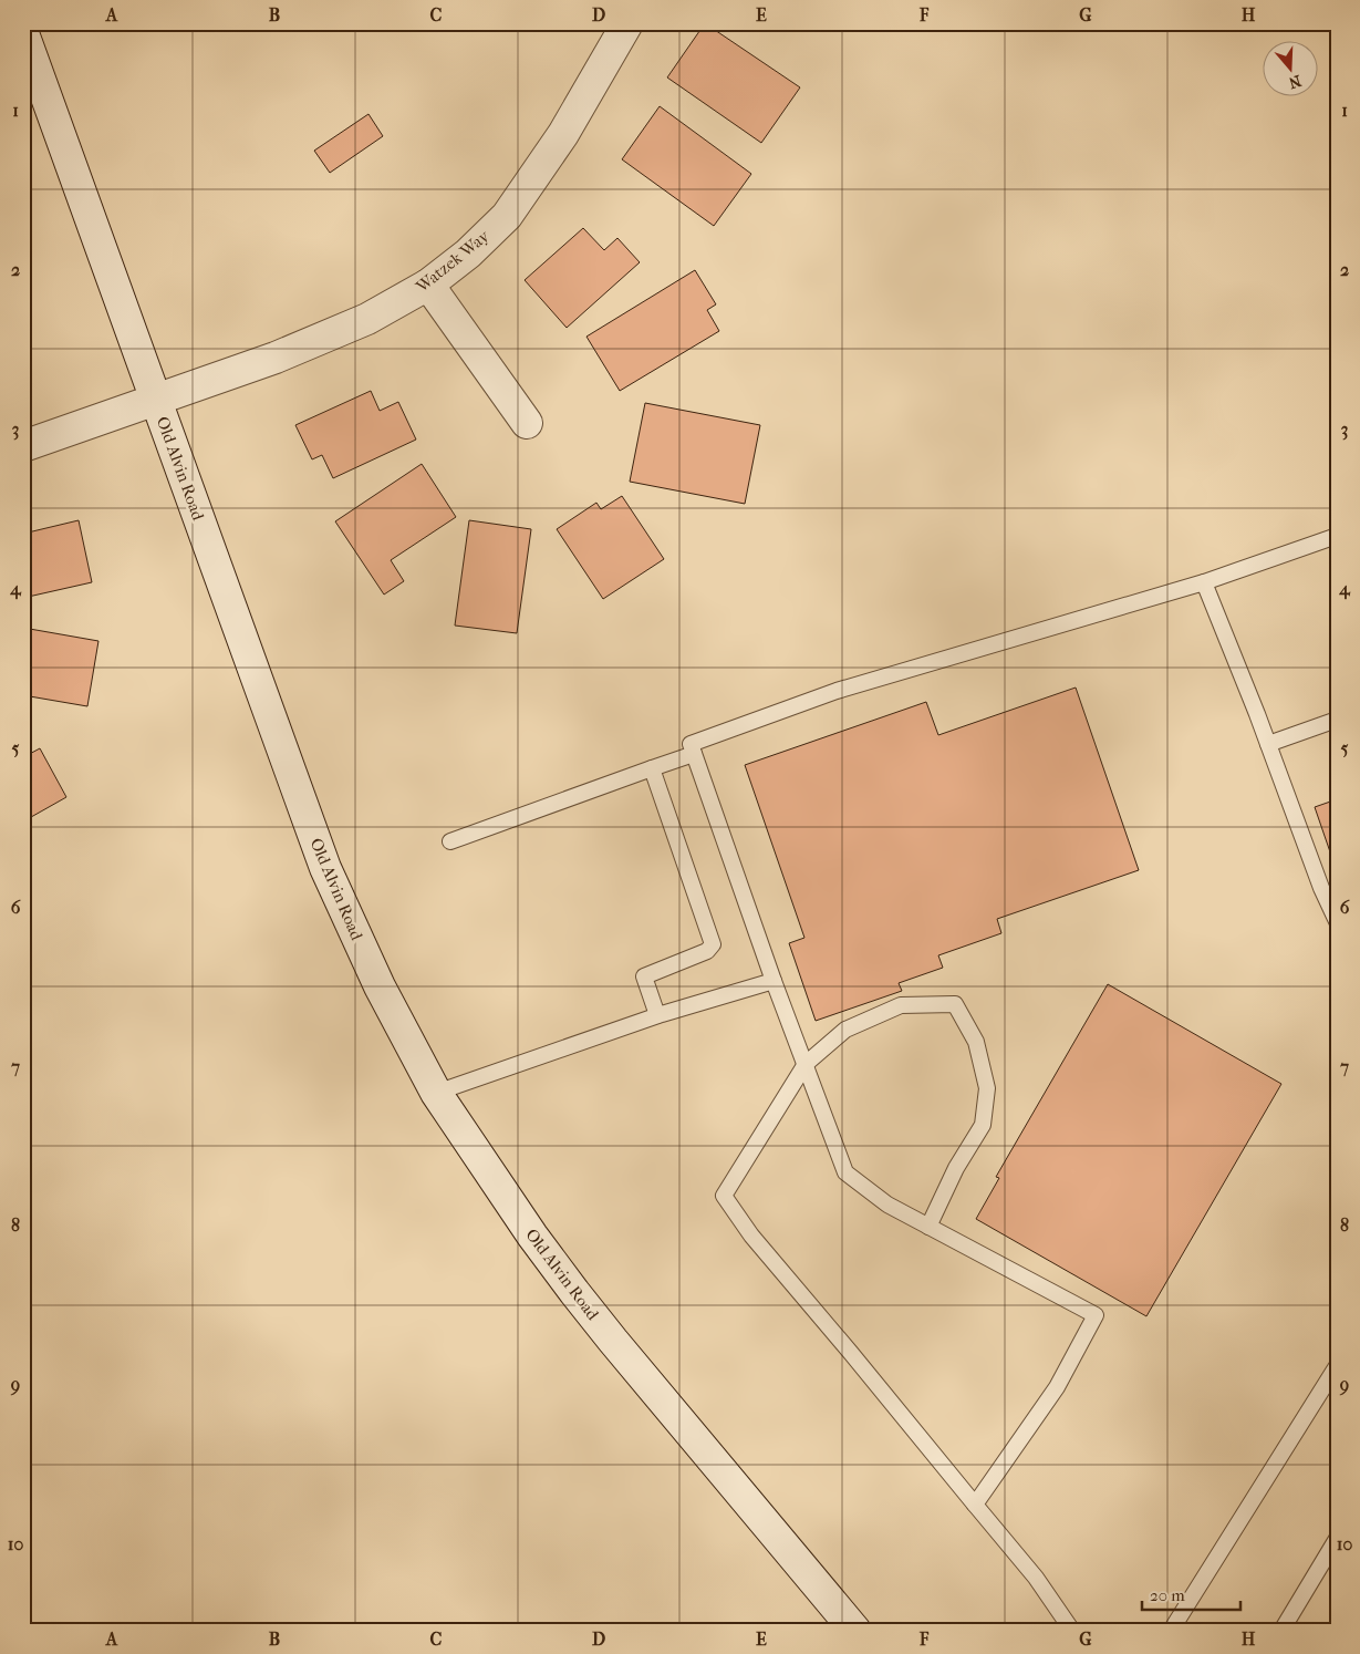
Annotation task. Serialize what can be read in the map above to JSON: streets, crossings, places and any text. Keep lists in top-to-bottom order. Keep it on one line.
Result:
{"streets":{"street":["Watzek Way","Old Alvin Road"]},"crossings":[["Watzek Way","Old Alvin Road"]],"scale_bar":"20 m","north":"bottom","grid":{"columns":["A","B","C","D","E","F","G","H"],"rows":["1","2","3","4","5","6","7","8","9","10"]}}
